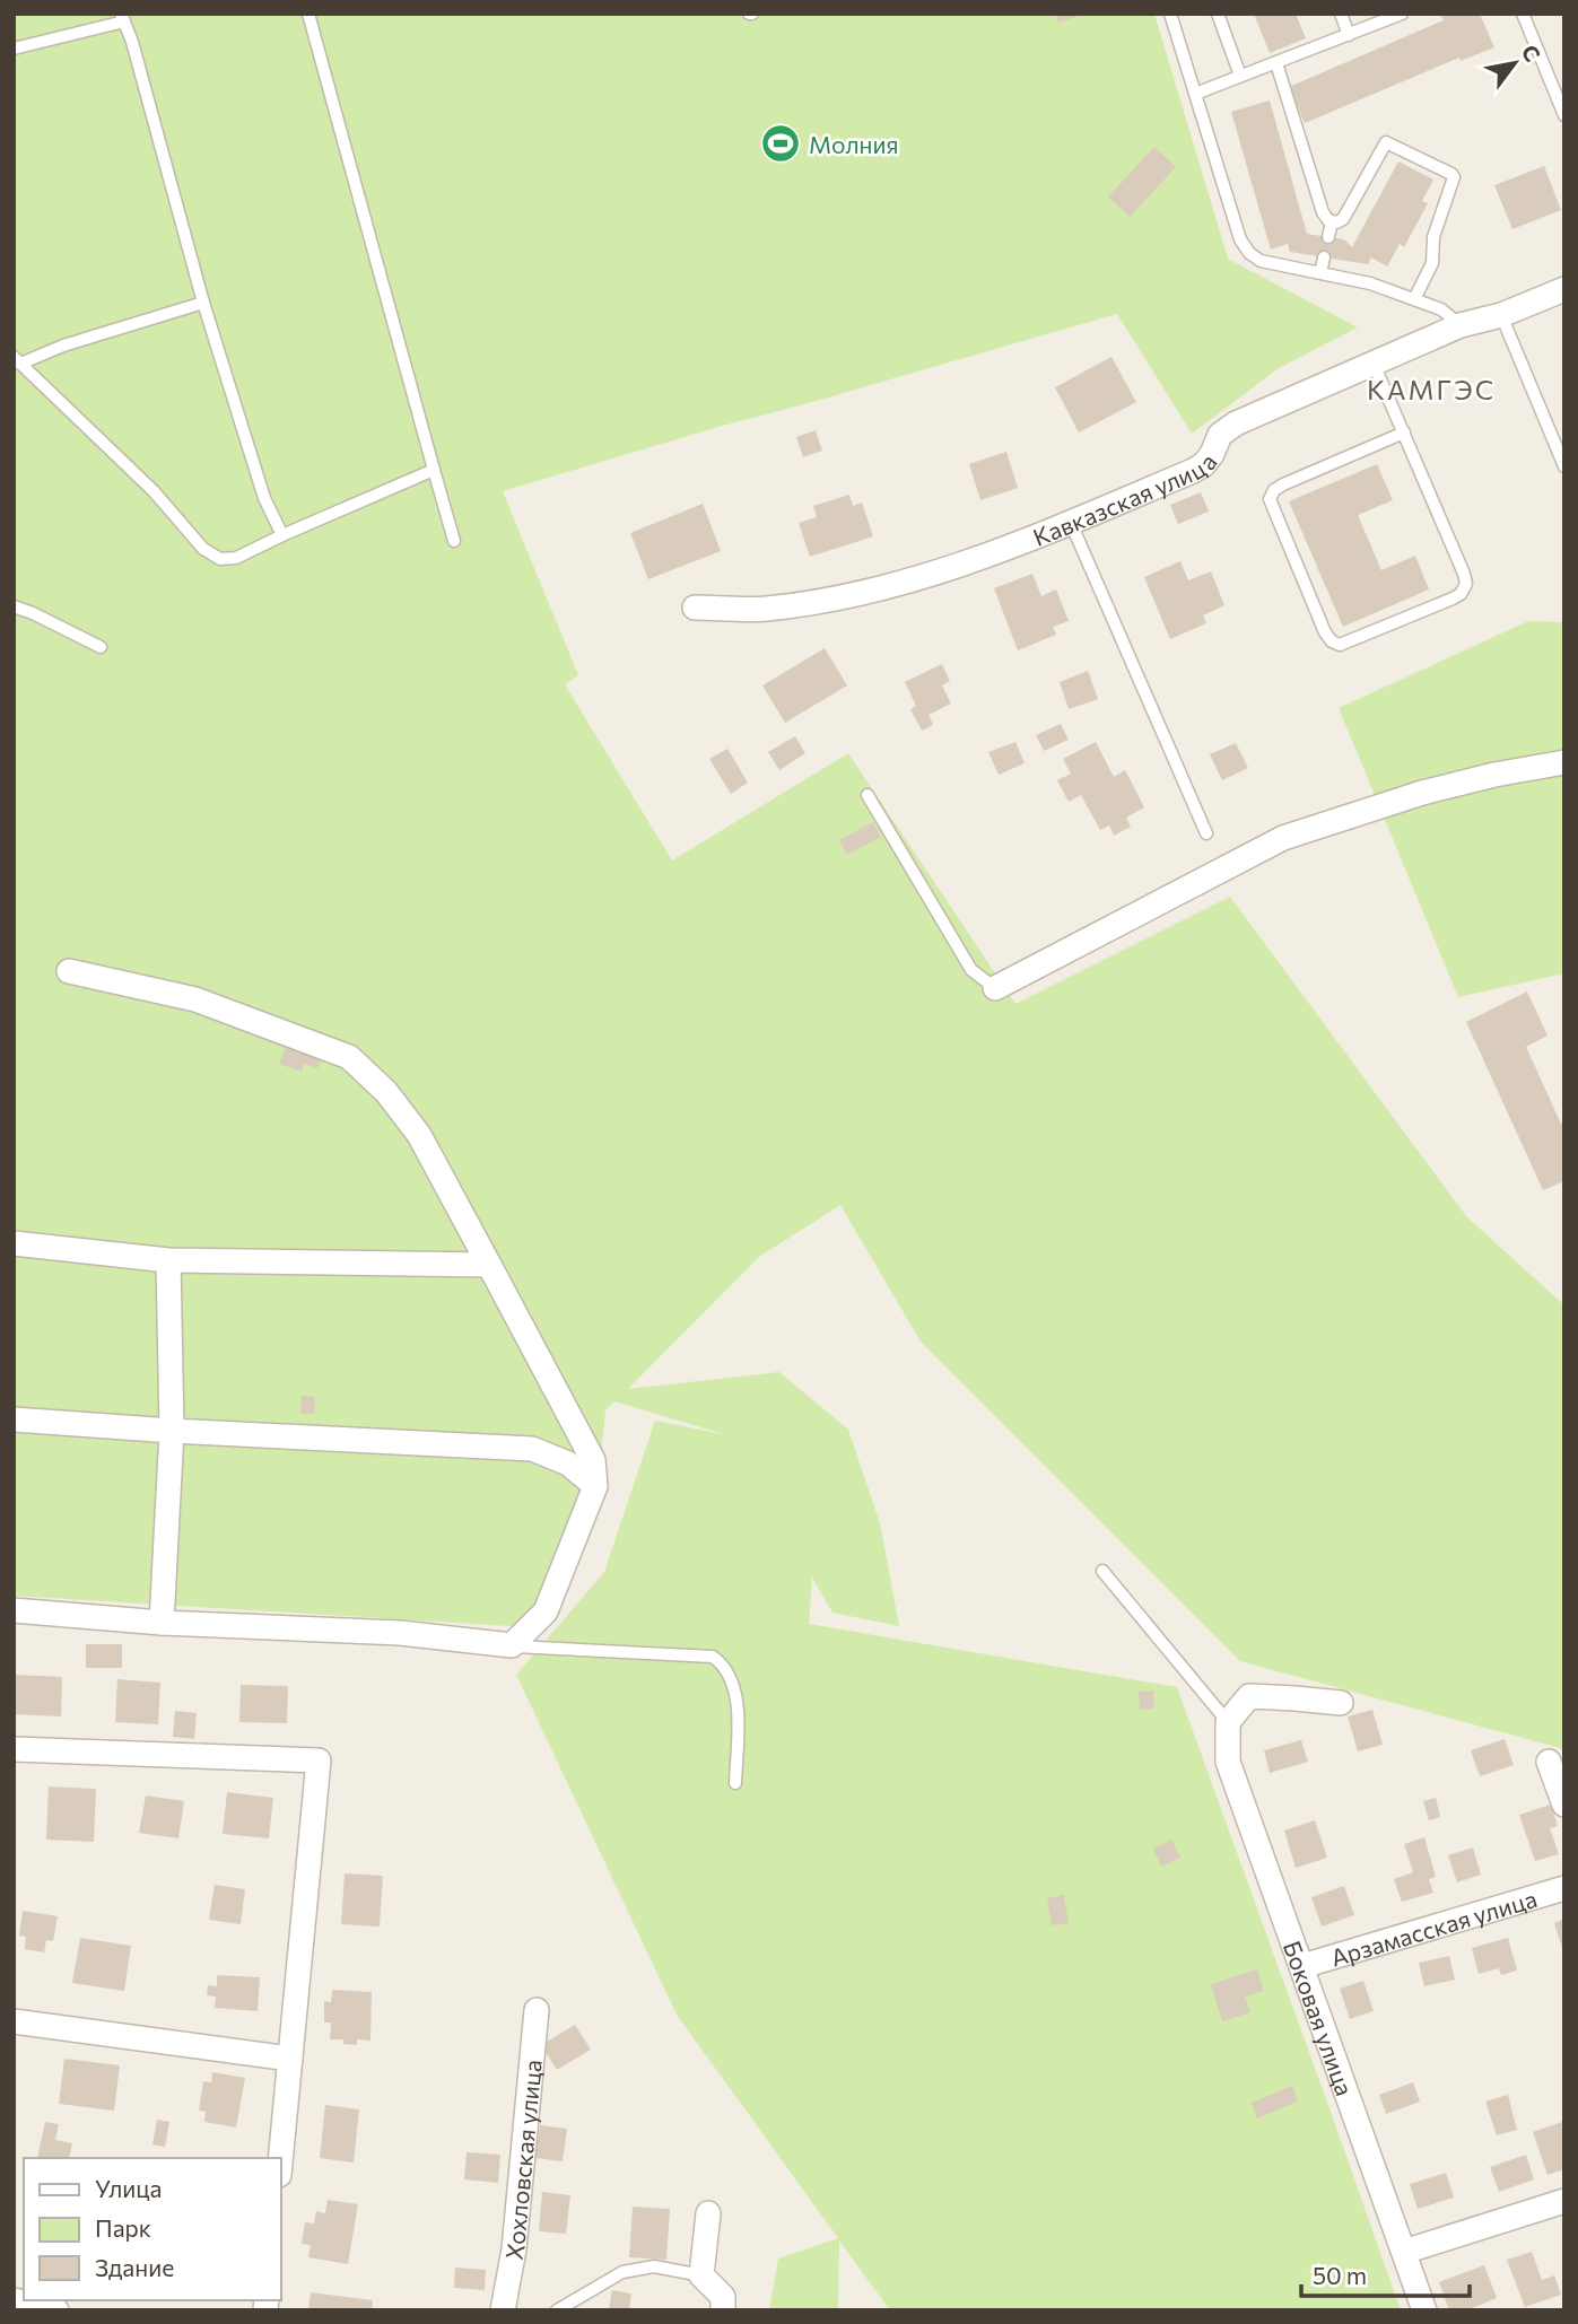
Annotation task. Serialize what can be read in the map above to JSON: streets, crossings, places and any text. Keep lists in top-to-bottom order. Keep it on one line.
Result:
{"streets":{"street":["Кавказская улица","Арзамасская улица","Боковая улица","Хохловская улица"]},"crossings":[["Арзамасская улица","Боковая улица"]],"districts":["КАМГЭС"],"places":{"sports":["Молния"]},"legend":["Улица","Парк","Здание"],"scale_bar":"50 m","north":"top right"}
